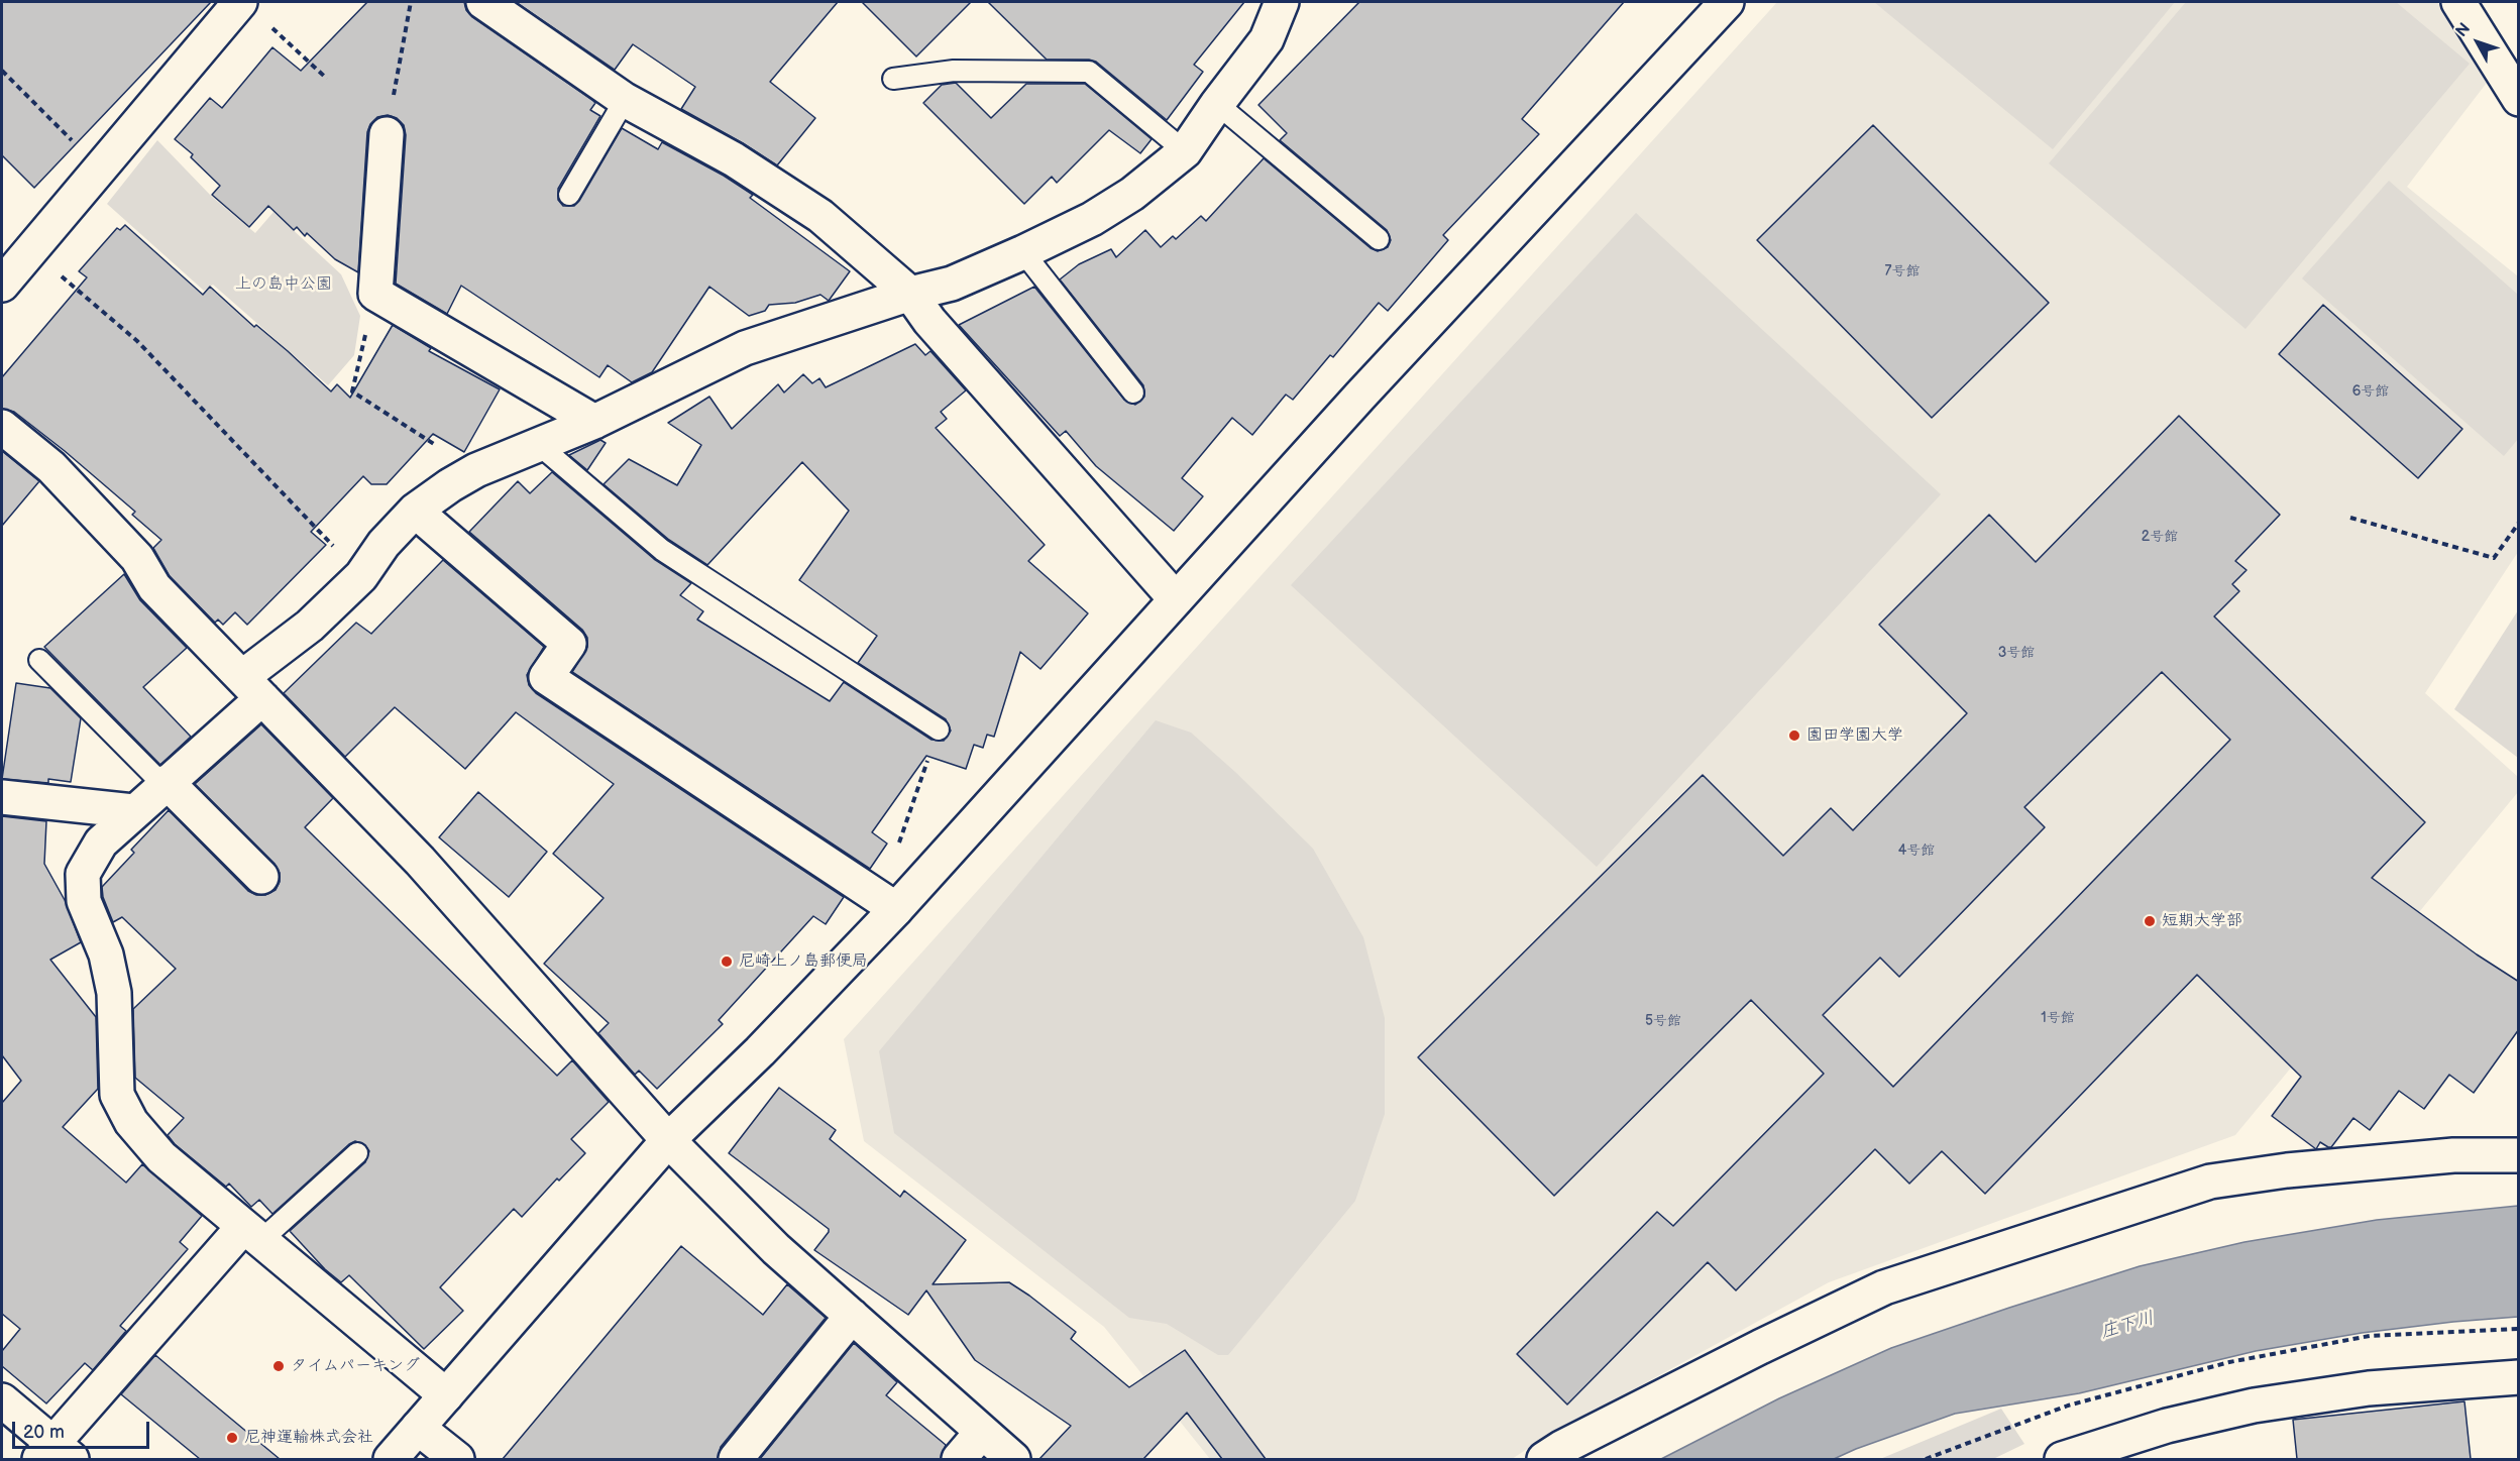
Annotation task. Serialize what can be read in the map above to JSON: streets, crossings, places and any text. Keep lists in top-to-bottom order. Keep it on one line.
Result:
{"water":["庄下川"],"parks":["上の島中公園"],"places":["園田学園大学","短期大学部","尼崎上ノ島郵便局","タイムパーキング","尼神運輸株式会社"],"house_numbers":["7号館","6号館","2号館","3号館","4号館","1号館","5号館"],"scale_bar":"20 m","north":"top left"}
